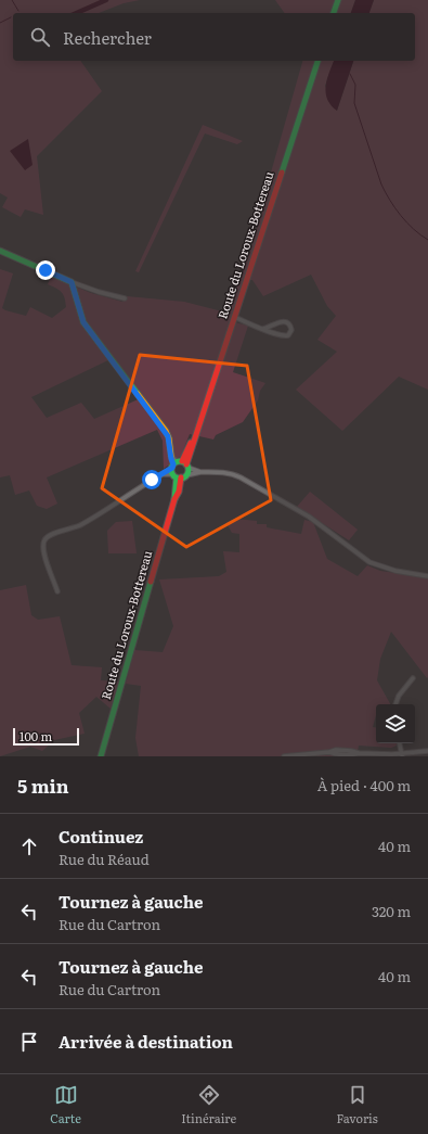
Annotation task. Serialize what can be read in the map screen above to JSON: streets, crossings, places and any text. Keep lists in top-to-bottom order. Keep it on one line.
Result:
{"streets":{"main road":["Route du Loroux-Bottereau"]},"scale_bar":"100 m","page":{"search":"Rechercher","scale":"100 m","heading":["5 min","À pied · 400 m"],"list":[["Continuez","Rue du Réaud","40 m"],["Tournez à gauche","Rue du Cartron","320 m"],["Tournez à gauche","Rue du Cartron","40 m"],"Arrivée à destination"],"nav":["Carte","Itinéraire","Favoris"]}}
